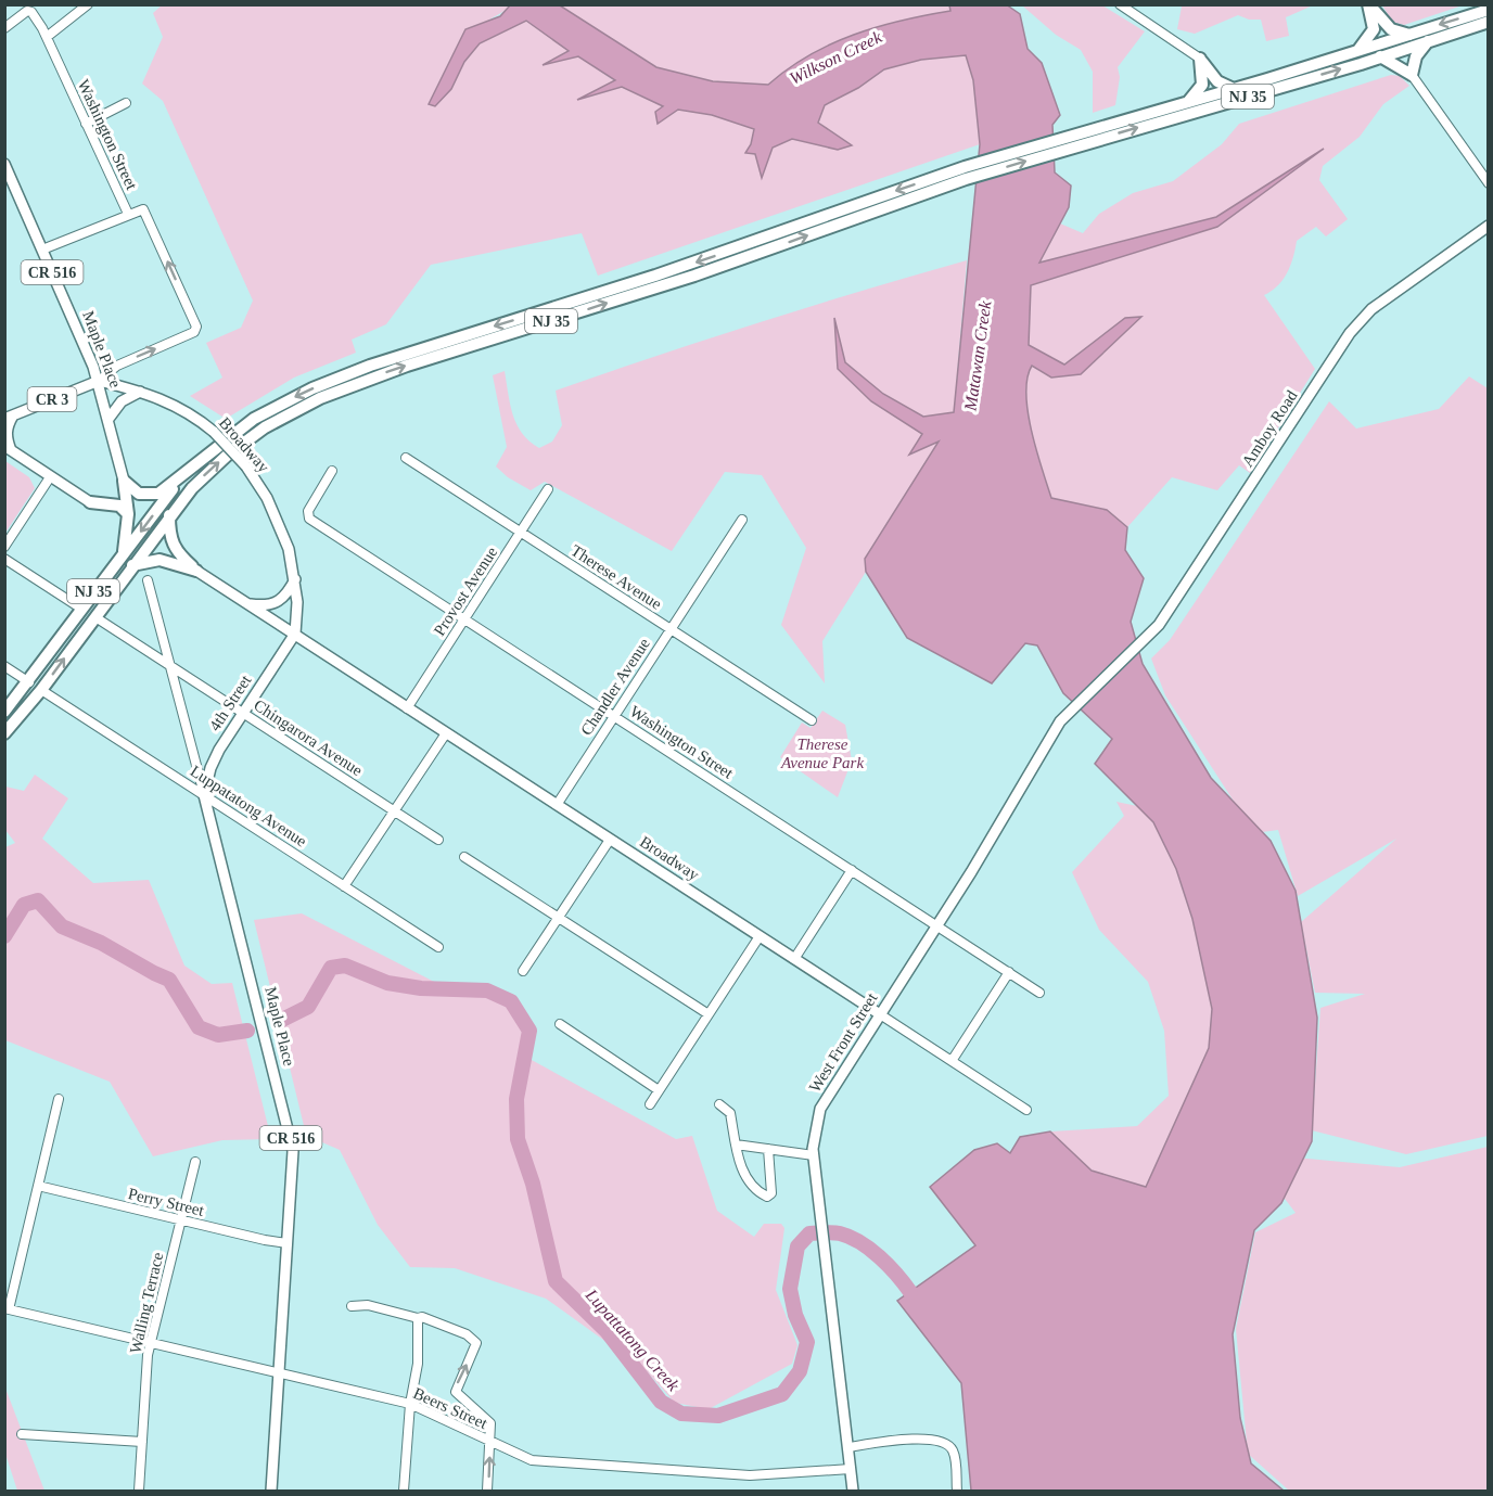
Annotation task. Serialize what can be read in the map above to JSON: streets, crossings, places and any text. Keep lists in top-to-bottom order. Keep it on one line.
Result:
{"streets":{"highway":["NJ 35"],"main road":["CR 516","Maple Place","CR 3","Amboy Road","Broadway","4th Street","West Front Street"],"street":["Washington Street","Therese Avenue","Provost Avenue","Chandler Avenue","Chingarora Avenue","Luppatatong Avenue","Perry Street","Walling Terrace","Beers Street"]},"crossings":[["NJ 35","Chingarora Avenue"],["NJ 35","Luppatatong Avenue"],["Washington Street","Maple Place"],["Washington Street","CR 3"],["Washington Street","Broadway"],["Washington Street","Provost Avenue"],["Washington Street","Chandler Avenue"],["Washington Street","West Front Street"],["Maple Place","CR 3"],["Maple Place","Broadway"],["Maple Place","4th Street"],["Maple Place","Chingarora Avenue"],["Maple Place","Luppatatong Avenue"],["Maple Place","Perry Street"],["Maple Place","Beers Street"],["CR 3","Broadway"],["Amboy Road","West Front Street"],["Broadway","Provost Avenue"],["Broadway","Chandler Avenue"],["Broadway","4th Street"],["Broadway","West Front Street"],["Therese Avenue","Provost Avenue"],["Therese Avenue","Chandler Avenue"],["4th Street","Chingarora Avenue"],["4th Street","Luppatatong Avenue"],["West Front Street","Beers Street"],["Perry Street","Walling Terrace"],["Walling Terrace","Beers Street"]],"water":["Wilkson Creek","Matawan Creek","Lupattatong Creek"],"parks":["Therese Avenue Park"]}
